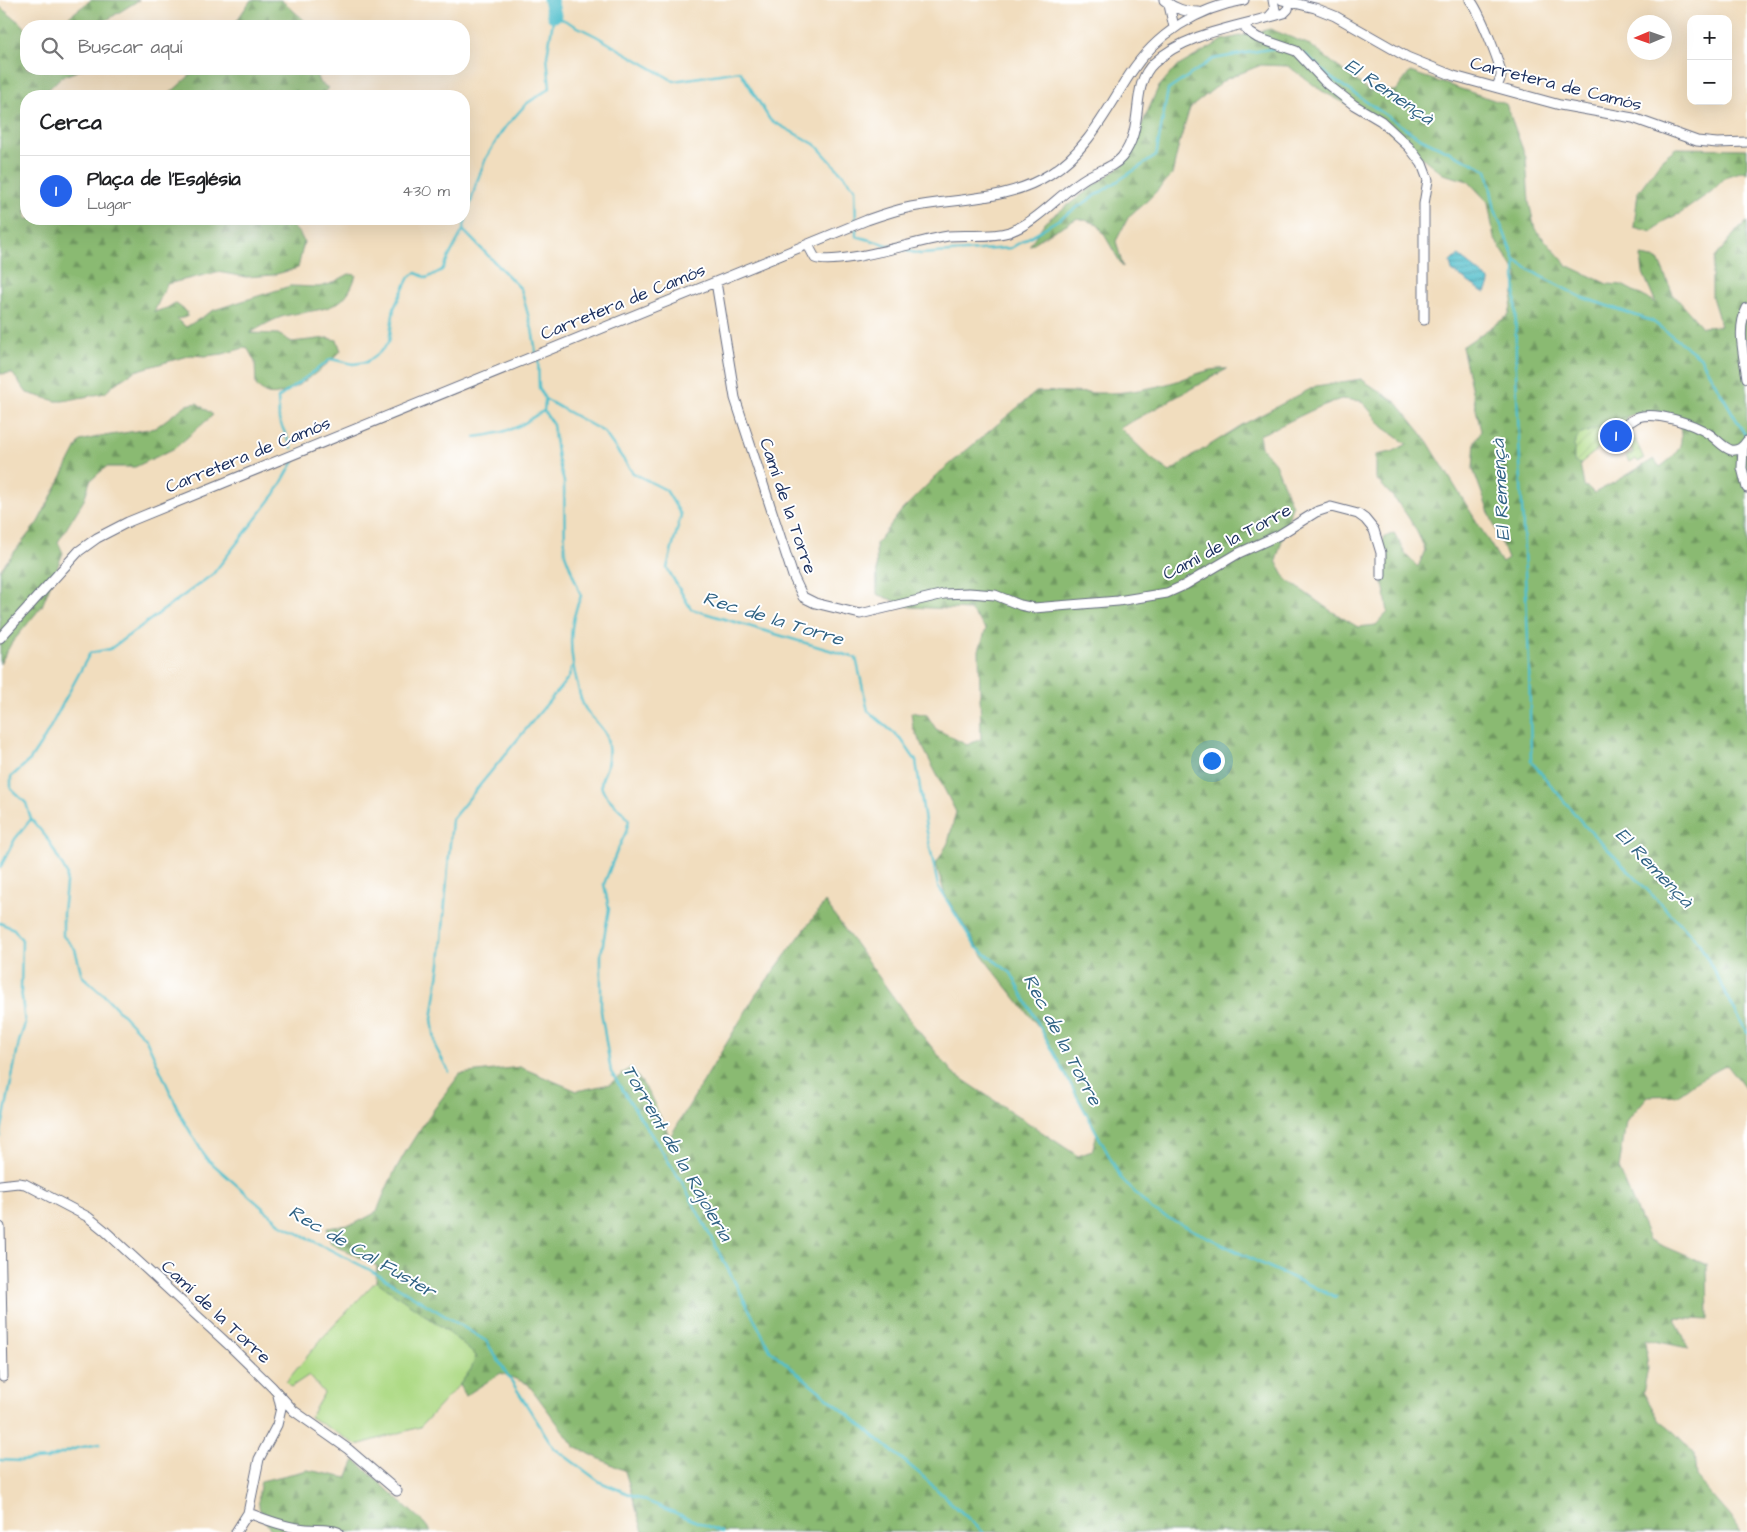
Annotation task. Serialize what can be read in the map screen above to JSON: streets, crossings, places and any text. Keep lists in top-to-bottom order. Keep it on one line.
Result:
{"streets":{"street":["Carretera de Camós","Camí de la Torre"]},"crossings":[["Carretera de Camós","Camí de la Torre"]],"water":["El Remençà","Rec de la Torre","Torrent de la Rajoleria","Rec de Cal Fuster"],"north":"left","page":{"map_buttons":["+","−"],"search":"Buscar aquí","heading":"Cerca","list":[{"mark":"1","name":"Plaça de l'Església","note":"Lugar","value":"430 m"}],"pins":"1"}}
